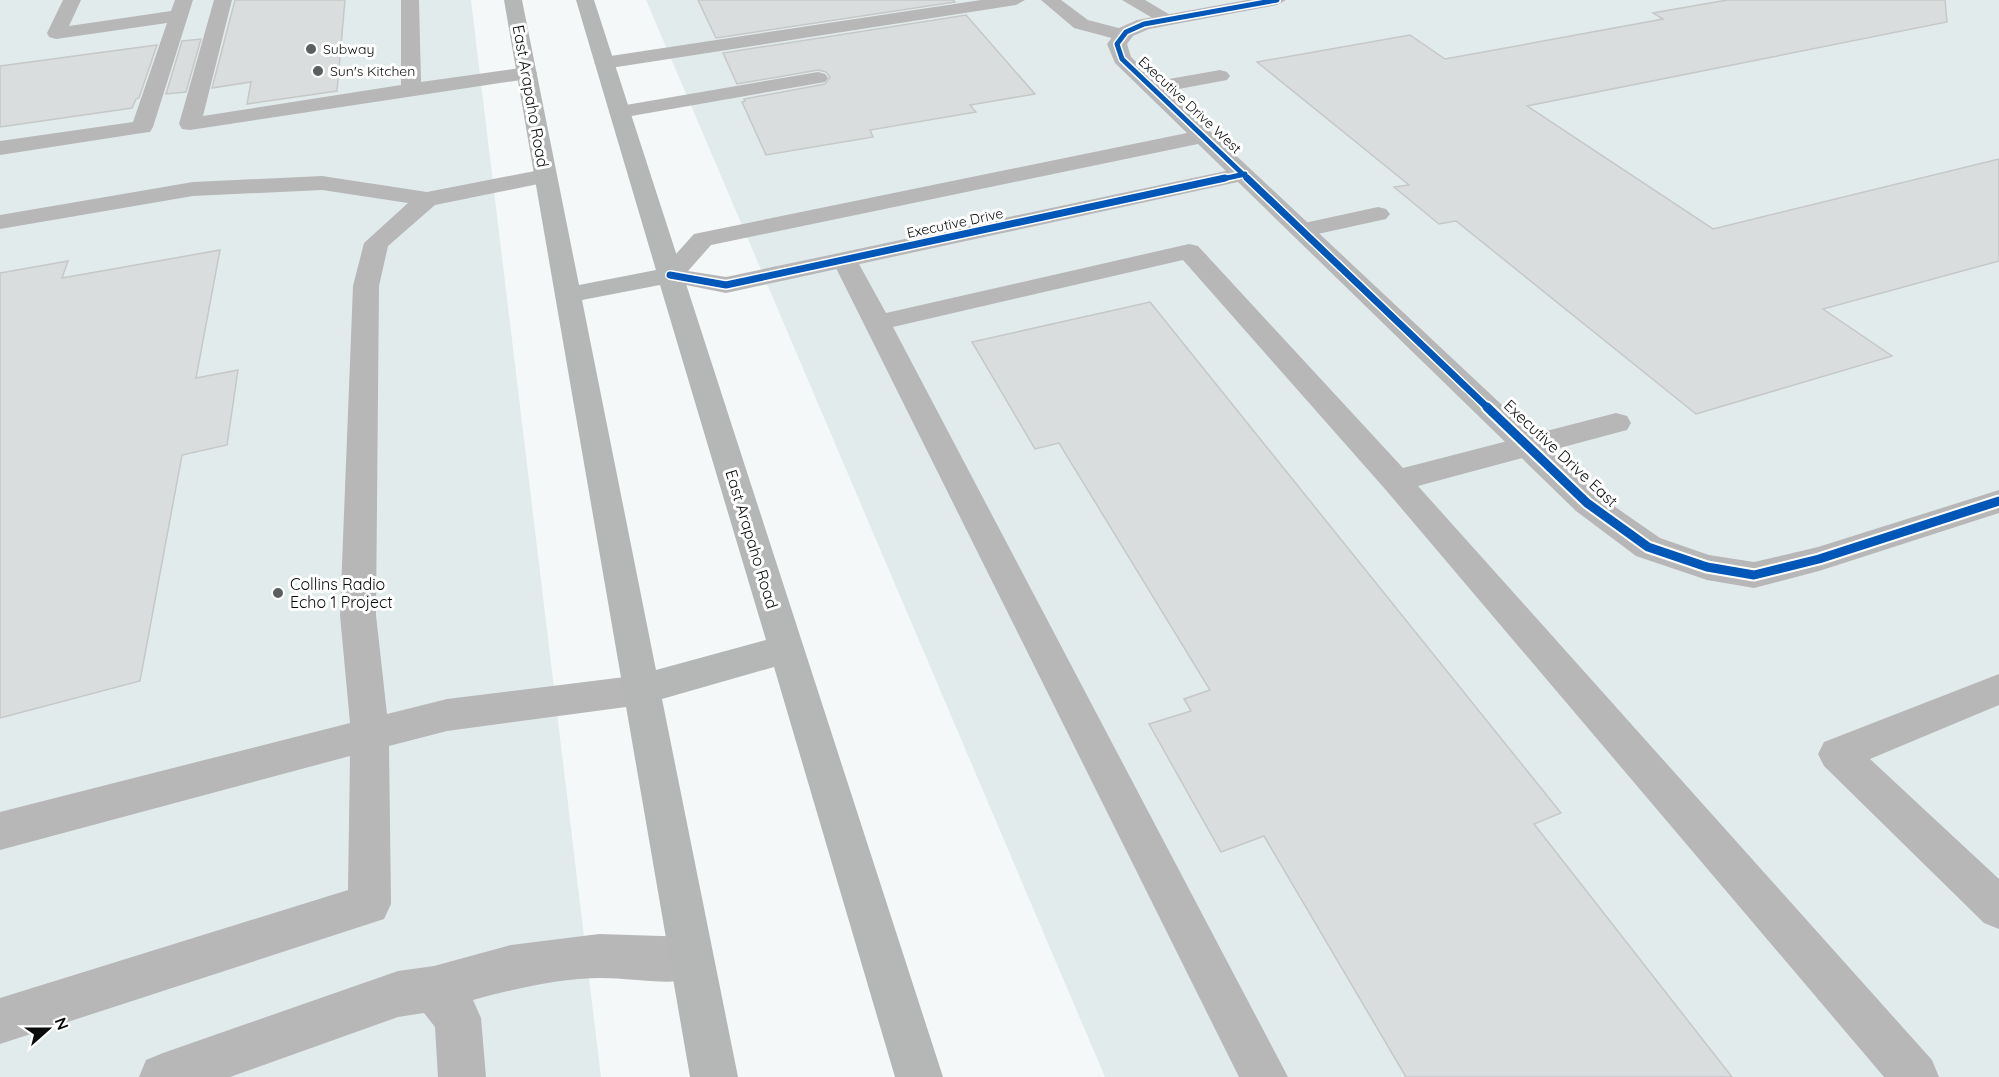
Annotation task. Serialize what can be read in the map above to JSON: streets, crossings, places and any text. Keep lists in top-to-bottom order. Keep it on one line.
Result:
{"streets":{"main road":["East Arapaho Road"],"street":["Executive Drive West","Executive Drive","Executive Drive East"]},"crossings":[["East Arapaho Road","Executive Drive"],["Executive Drive West","Executive Drive"],["Executive Drive West","Executive Drive East"],["Executive Drive","Executive Drive East"]],"places":["Subway","Sun's Kitchen","Collins Radio Echo 1 Project"],"north":"right"}
